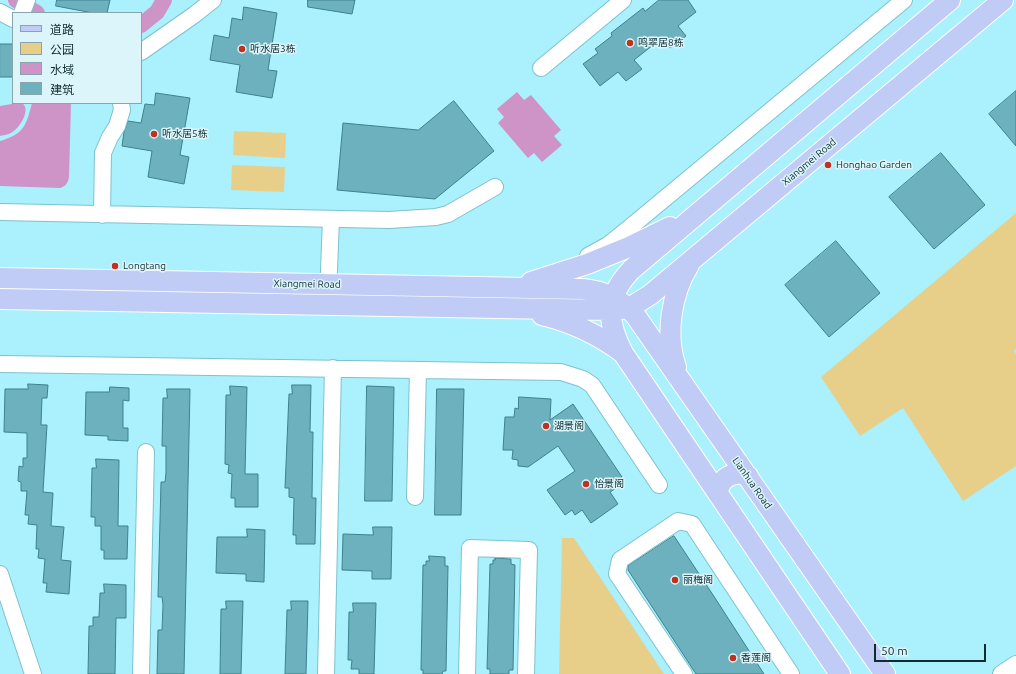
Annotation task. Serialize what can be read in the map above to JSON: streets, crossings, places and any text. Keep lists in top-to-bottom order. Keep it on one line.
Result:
{"streets":{"main road":["Xiangmei Road","Lianhua Road"]},"crossings":[["Xiangmei Road","Lianhua Road"]],"places":["鸣翠居8栋","听水居3栋","听水居5栋","Honghao Garden","Longtang","湖景阁","怡景阁","丽梅阁","香莲阁"],"legend":["道路","公园","水域","建筑"],"scale_bar":"50 m"}
